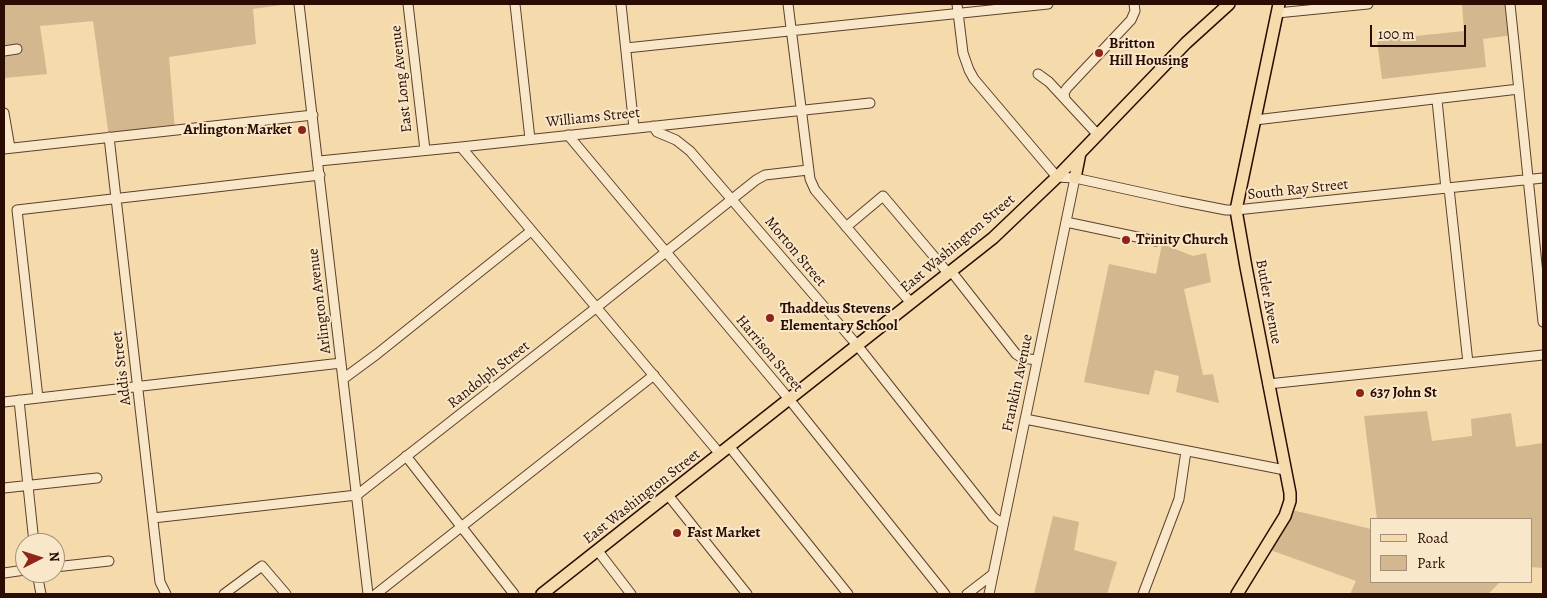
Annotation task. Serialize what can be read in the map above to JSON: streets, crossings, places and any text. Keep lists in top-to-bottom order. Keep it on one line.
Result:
{"streets":{"main road":["East Washington Street","Butler Avenue"],"street":["East Long Avenue","Williams Street","South Ray Street","Morton Street","Arlington Avenue","Harrison Street","Addis Street","Randolph Street","Franklin Avenue"]},"crossings":[["East Long Avenue","Williams Street"],["Williams Street","Morton Street"],["Williams Street","Arlington Avenue"],["Williams Street","Harrison Street"],["South Ray Street","East Washington Street"],["South Ray Street","Butler Avenue"],["South Ray Street","Franklin Avenue"],["East Washington Street","Morton Street"],["East Washington Street","Harrison Street"],["Morton Street","Randolph Street"],["Morton Street","Franklin Avenue"],["Arlington Avenue","Randolph Street"],["Harrison Street","Randolph Street"]],"places":["Britton Hill Housing","Arlington Market","Trinity Church","Thaddeus Stevens Elementary School","637 John St","Fast Market"],"legend":["Road","Park"],"scale_bar":"100 m","north":"right"}
